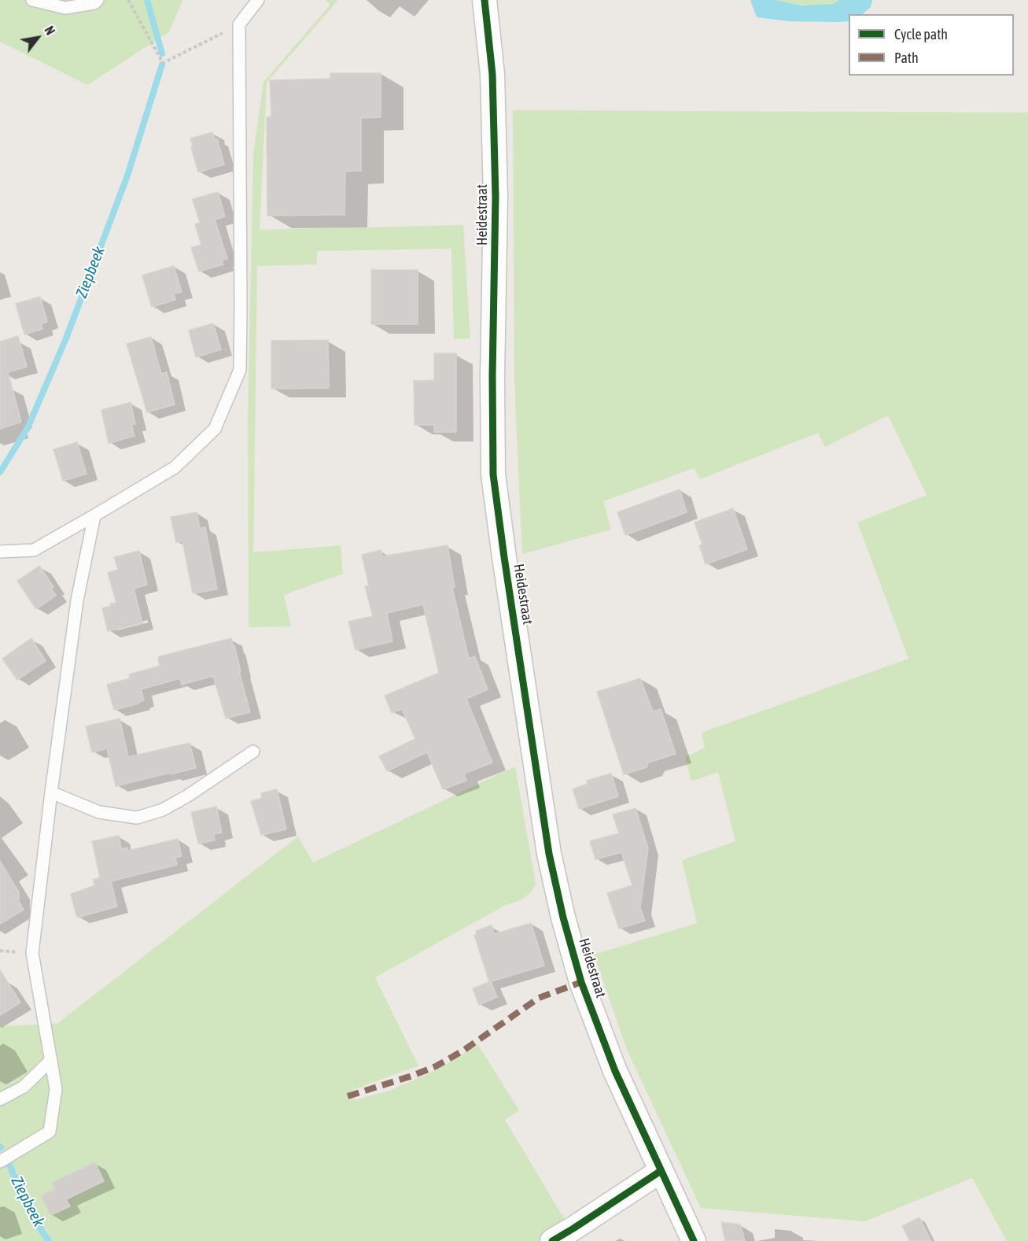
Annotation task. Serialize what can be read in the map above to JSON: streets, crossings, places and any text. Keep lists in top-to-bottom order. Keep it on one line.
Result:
{"streets":{"street":["Heidestraat"]},"water":["Ziepbeek"],"legend":["Cycle path","Path"],"north":"top right"}
